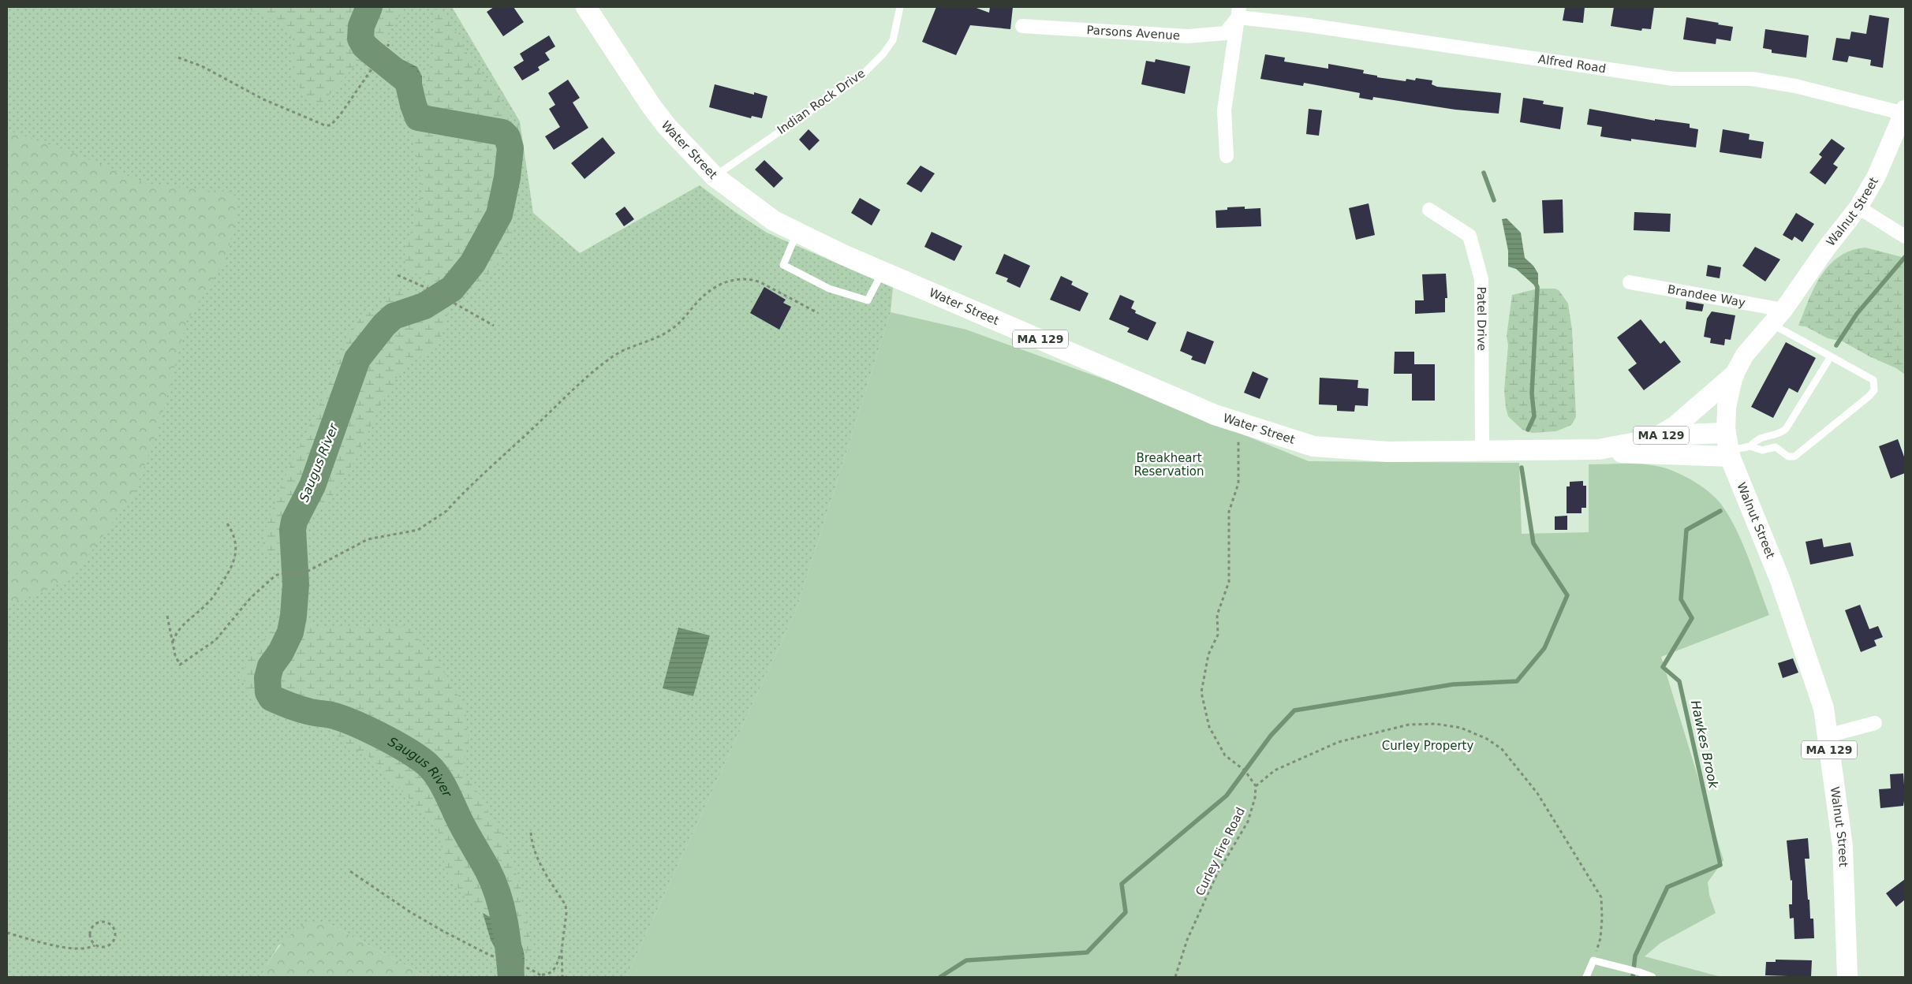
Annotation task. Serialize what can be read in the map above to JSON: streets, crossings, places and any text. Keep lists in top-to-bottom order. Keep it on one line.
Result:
{"streets":{"main road":["Water Street","Walnut Street","MA 129"],"street":["Parsons Avenue","Alfred Road","Brandee Way","Patel Drive"],"lane":["Indian Rock Drive"],"path":["Curley Fire Road"]},"crossings":[["Parsons Avenue","Alfred Road"],["Alfred Road","Walnut Street"],["Indian Rock Drive","Water Street"],["Water Street","Walnut Street"],["Water Street","Patel Drive"],["Walnut Street","Brandee Way"]],"water":["Saugus River","Hawkes Brook"],"parks":["Breakheart Reservation","Curley Property"]}
